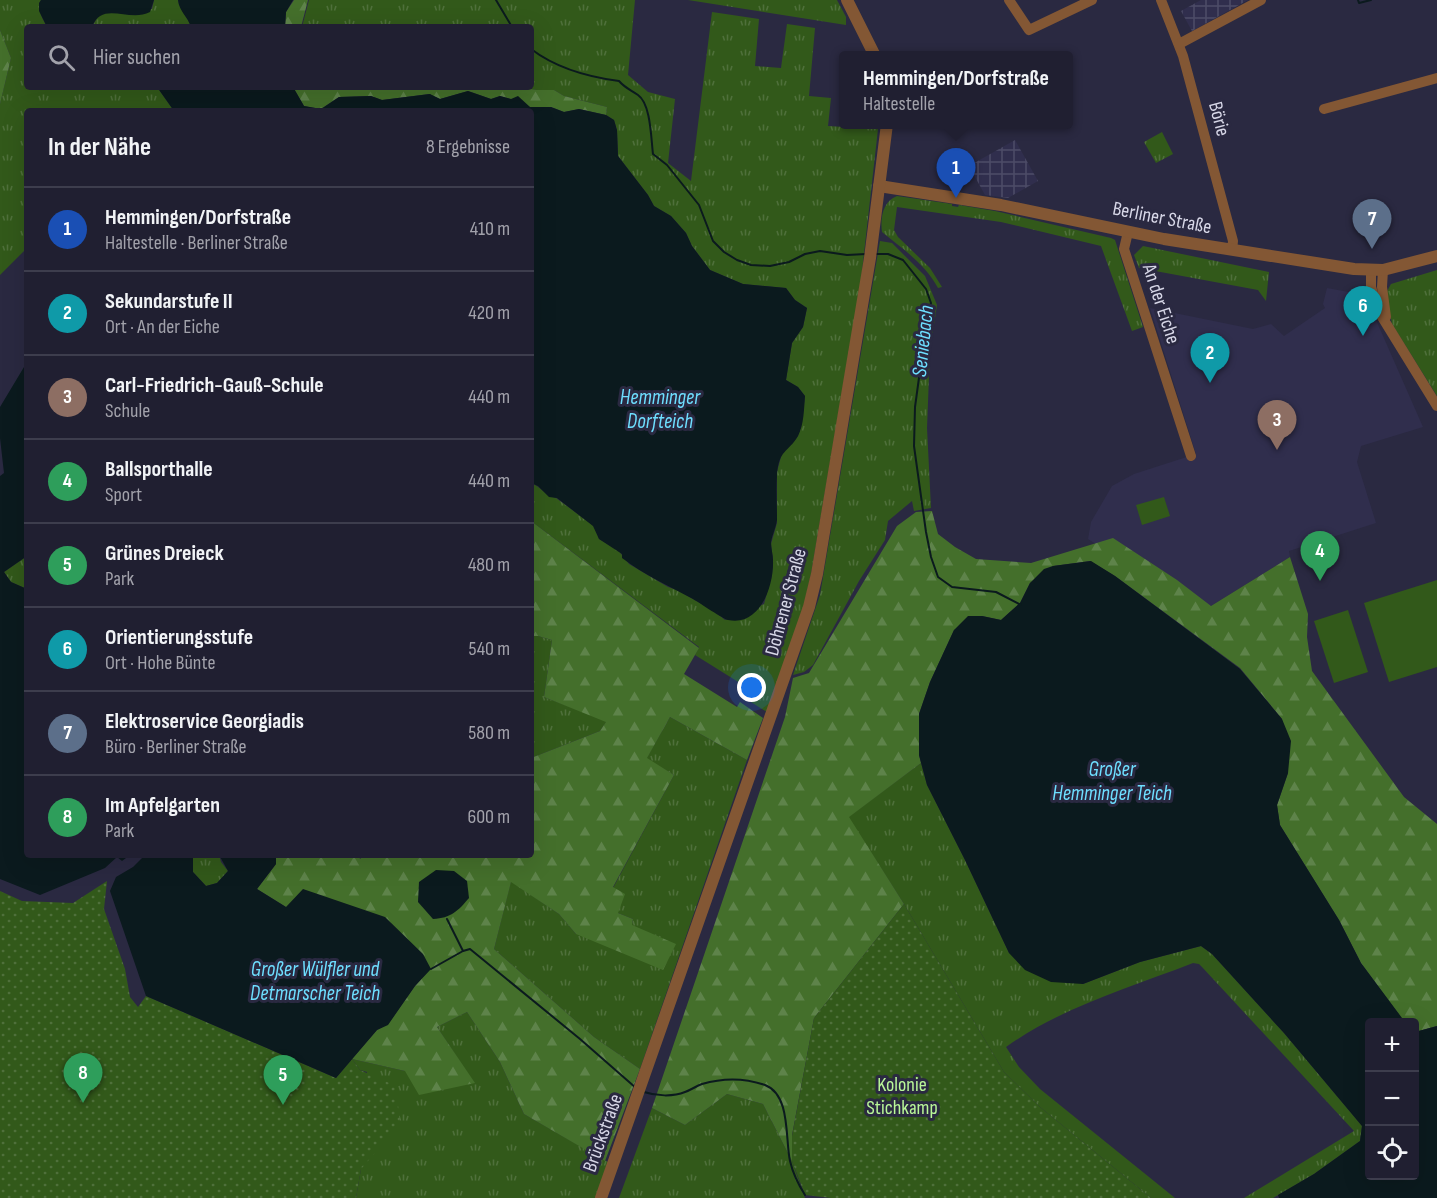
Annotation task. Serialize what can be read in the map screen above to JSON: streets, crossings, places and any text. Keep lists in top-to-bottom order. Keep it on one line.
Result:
{"streets":{"street":["Börie","Berliner Straße","An der Eiche","Döhrener Straße","Brückstraße"]},"crossings":[["Börie","Berliner Straße"],["Berliner Straße","An der Eiche"],["Berliner Straße","Döhrener Straße"],["Döhrener Straße","Brückstraße"]],"water":["Seniebach","Hemminger Dorfteich","Großer Hemminger Teich","Großer Wülfler und Detmarscher Teich"],"parks":["Kolonie Stichkamp"],"page":{"search":"Hier suchen","popup":["Hemmingen/Dorfstraße","Haltestelle"],"heading":["In der Nähe","8 Ergebnisse"],"pins":["1","7","6","2","3","4","8","5"],"list":[{"mark":"1","name":"Hemmingen/Dorfstraße","note":"Haltestelle · Berliner Straße","value":"410 m"},{"mark":"2","name":"Sekundarstufe II","note":"Ort · An der Eiche","value":"420 m"},{"mark":"3","name":"Carl-Friedrich-Gauß-Schule","note":"Schule","value":"440 m"},{"mark":"4","name":"Ballsporthalle","note":"Sport","value":"440 m"},{"mark":"5","name":"Grünes Dreieck","note":"Park","value":"480 m"},{"mark":"6","name":"Orientierungsstufe","note":"Ort · Hohe Bünte","value":"540 m"},{"mark":"7","name":"Elektroservice Georgiadis","note":"Büro · Berliner Straße","value":"580 m"},{"mark":"8","name":"Im Apfelgarten","note":"Park","value":"600 m"}],"map_buttons":["+","−"]}}
